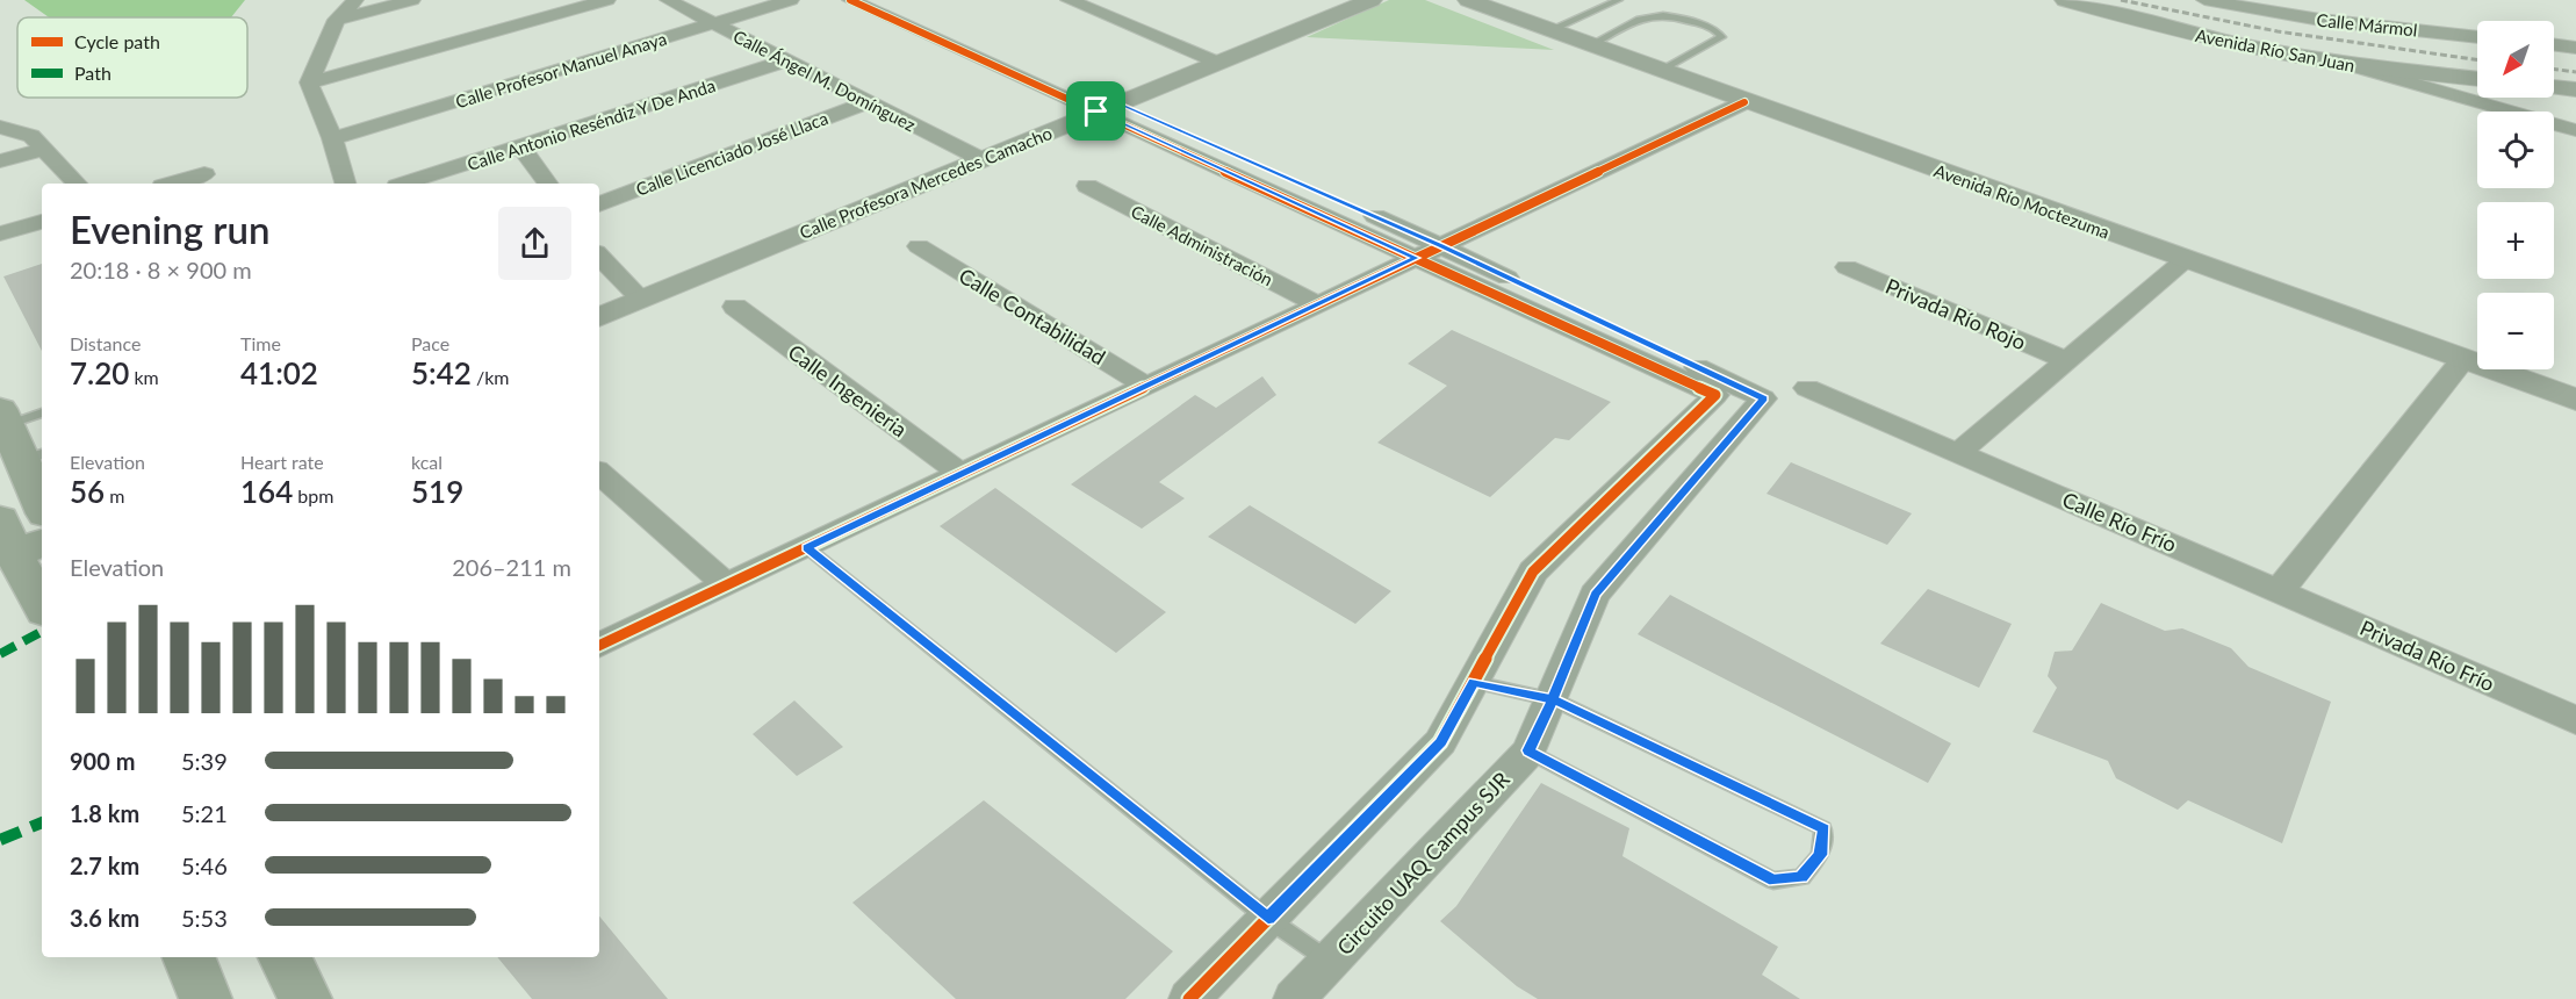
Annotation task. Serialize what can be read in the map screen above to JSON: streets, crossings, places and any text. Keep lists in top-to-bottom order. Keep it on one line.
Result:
{"streets":{"street":["Calle Mármol","Avenida Río San Juan","Calle Profesor Manuel Anaya","Calle Ángel M. Domínguez","Calle Antonio Reséndiz Y De Anda","Calle Licenciado José Llaca","Calle Profesora Mercedes Camacho","Avenida Río Moctezuma","Calle Administración","Privada Río Rojo","Calle Contabilidad","Calle Ingenieria","Calle Río Frío","Privada Río Frío","Circuito UAQ Campus SJR"]},"crossings":[["Calle Profesor Manuel Anaya","Calle Ángel M. Domínguez"],["Calle Ángel M. Domínguez","Calle Antonio Reséndiz Y De Anda"],["Calle Ángel M. Domínguez","Calle Licenciado José Llaca"],["Calle Ángel M. Domínguez","Calle Profesora Mercedes Camacho"],["Calle Río Frío","Privada Río Frío"]],"legend":["Cycle path","Path"],"north":"bottom left","page":{"map_buttons":["+","−"],"heading":["Evening run","20:18 · 8 × 900 m"],"stats":[["Distance","7.20 km"],["Time","41:02"],["Pace","5:42 /km"],["Elevation","56 m"],["Heart rate","164 bpm"],["kcal","519"]],"chart":["Elevation","206–211 m"],"list":[{"name":"900 m","note":"5:39"},{"name":"1.8 km","note":"5:21"},{"name":"2.7 km","note":"5:46"},{"name":"3.6 km","note":"5:53"}]}}
